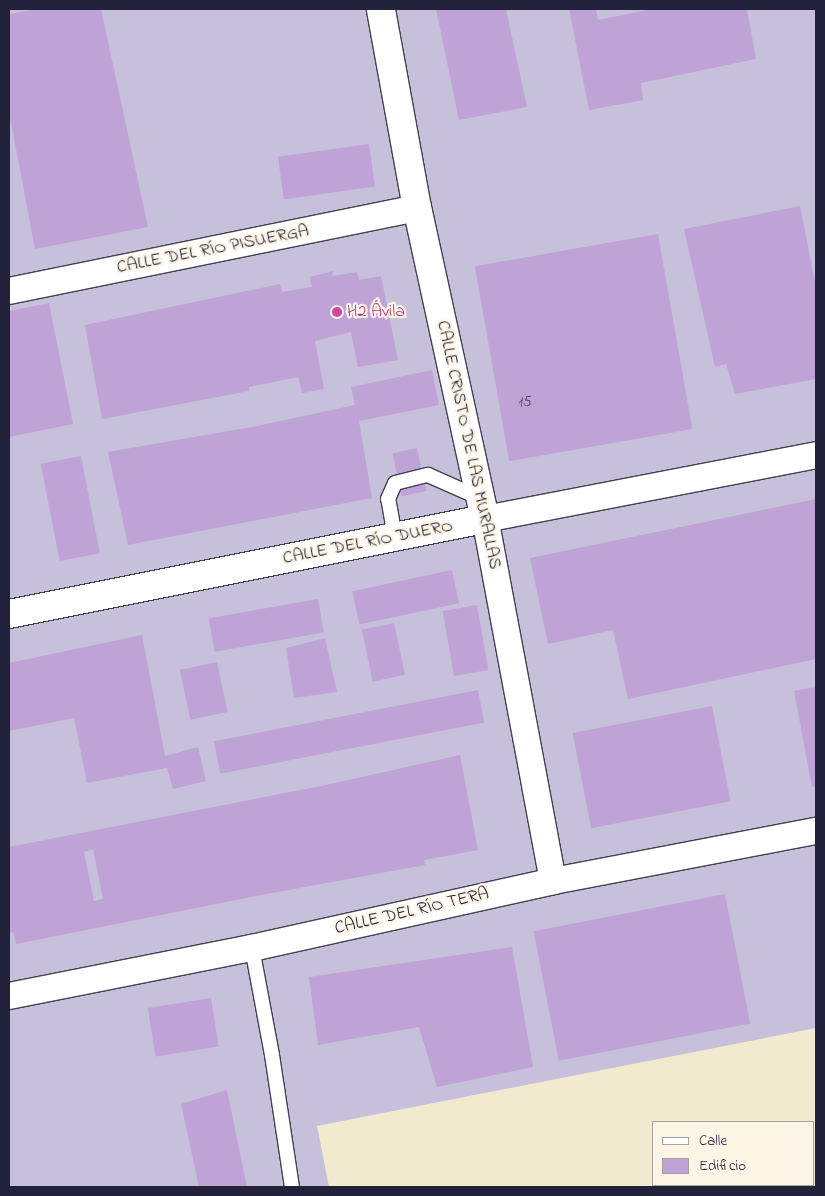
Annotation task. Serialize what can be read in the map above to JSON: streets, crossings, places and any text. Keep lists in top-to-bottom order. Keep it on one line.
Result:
{"streets":{"street":["CALLE DEL RÍO PISUERGA","CALLE CRISTO DE LAS MURALLAS","CALLE DEL RÍO DUERO","CALLE DEL RÍO TERA"]},"crossings":[["CALLE DEL RÍO PISUERGA","CALLE CRISTO DE LAS MURALLAS"],["CALLE CRISTO DE LAS MURALLAS","CALLE DEL RÍO DUERO"],["CALLE CRISTO DE LAS MURALLAS","CALLE DEL RÍO TERA"]],"places":["H2 Ávila"],"house_numbers":["15"],"legend":["Calle","Edificio"]}
